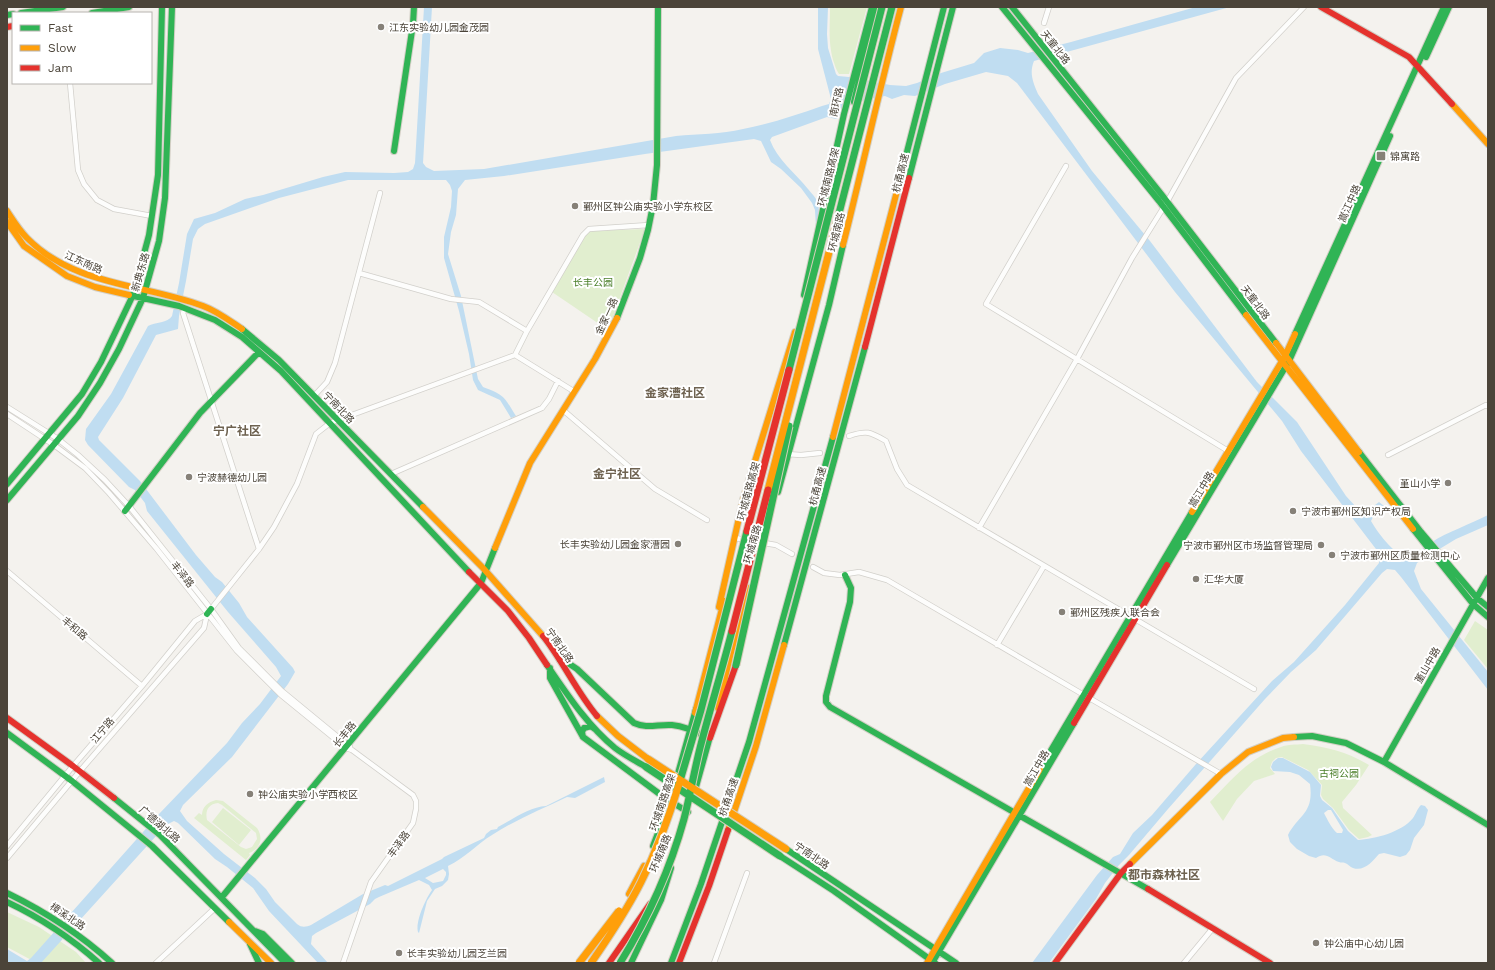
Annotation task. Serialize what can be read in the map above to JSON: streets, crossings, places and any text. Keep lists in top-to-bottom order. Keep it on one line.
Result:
{"streets":{"main road":["天童北路","南环路","杭甬高速","环城南路高架","嵩江中路","环城南路","江东南路","新典东路","金家一路","宁南北路","堇山中路","长丰路","广德湖北路","樟溪北路"],"street":["丰泽路","丰和路","江宁路"]},"crossings":[["天童北路","嵩江中路"],["天童北路","堇山中路"],["南环路","环城南路"],["环城南路高架","环城南路"],["嵩江中路","宁南北路"],["江东南路","新典东路"],["江东南路","宁南北路"],["新典东路","丰泽路"],["金家一路","宁南北路"],["金家一路","长丰路"],["宁南北路","长丰路"],["丰泽路","江宁路"],["丰泽路","长丰路"],["丰和路","江宁路"],["江宁路","广德湖北路"],["长丰路","广德湖北路"]],"districts":["金家漕社区","宁广社区","金宁社区","都市森林社区"],"parks":["长丰公园","古祠公园"],"places":{"other":["江东实验幼儿园金茂园","鄞州区钟公庙实验小学东校区","宁波赫德幼儿园","堇山小学","宁波市鄞州区知识产权局","长丰实验幼儿园金家漕园","宁波市鄞州区市场监督管理局","宁波市鄞州区质量检测中心","汇华大厦","鄞州区残疾人联合会","钟公庙实验小学西校区","钟公庙中心幼儿园","长丰实验幼儿园芝兰园"],"transit":["锦寓路"]},"legend":["Fast","Slow","Jam"]}
